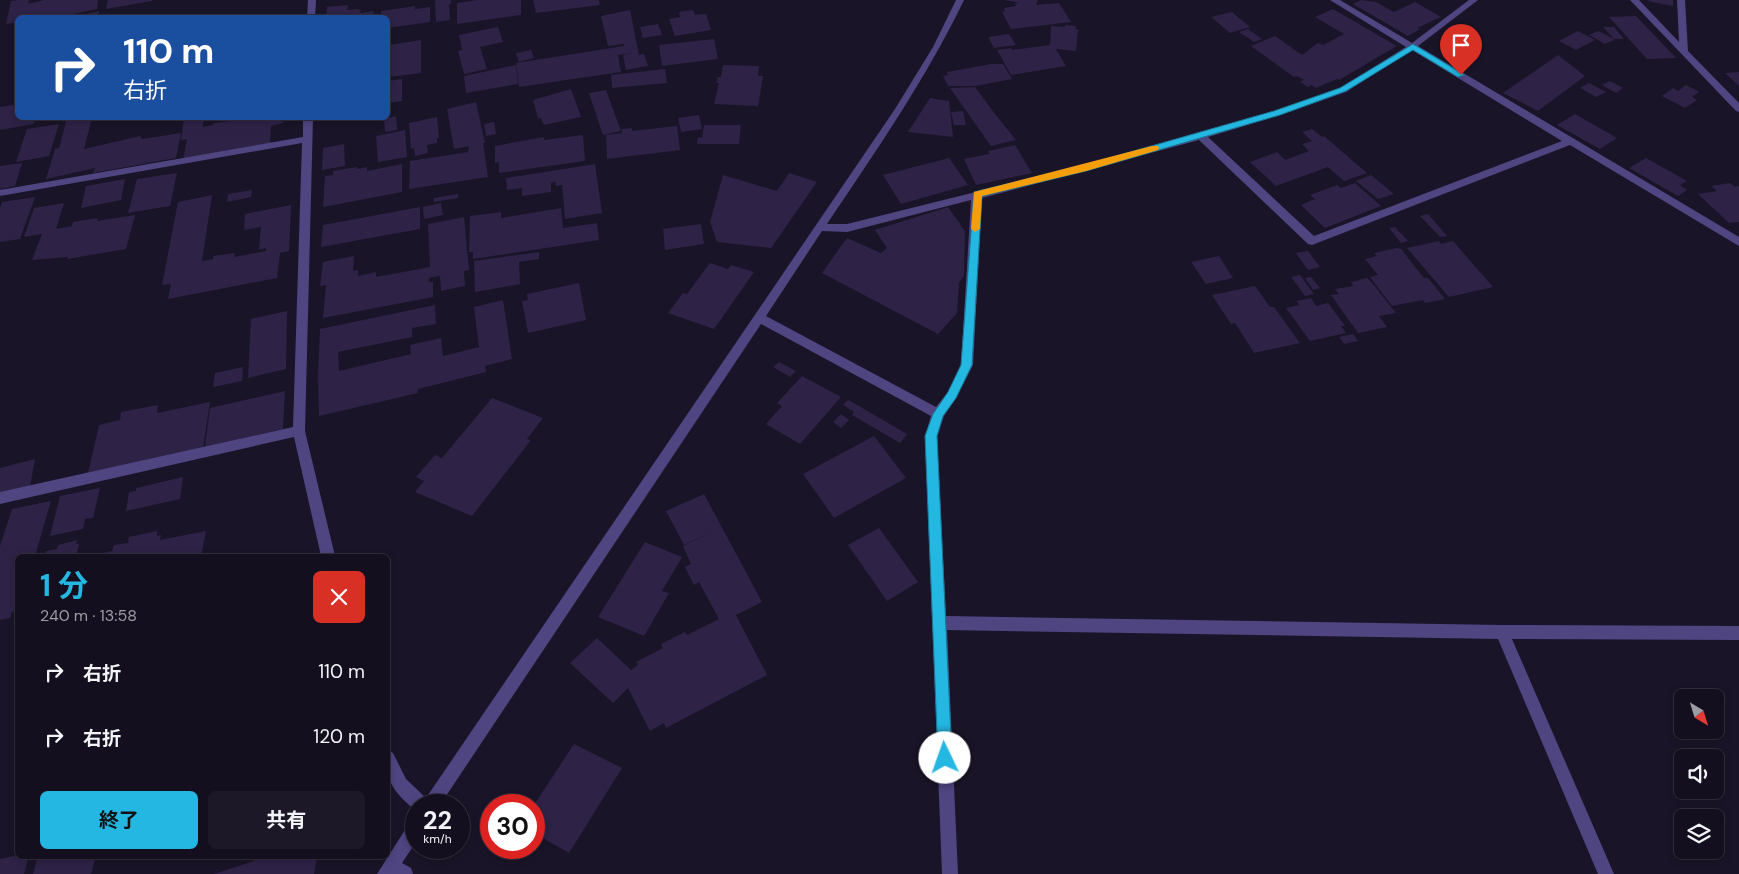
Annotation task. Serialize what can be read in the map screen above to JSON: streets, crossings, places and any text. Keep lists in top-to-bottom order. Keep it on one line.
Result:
{"north":"bottom right","page":{"turn":["110 m","右折"],"heading":["1 分","240 m · 13:58"],"list":[{"name":"右折","value":"110 m"},{"name":"右折","value":"120 m"}],"buttons":["終了","共有"],"speed":"22 km/h","limit":"30"}}
